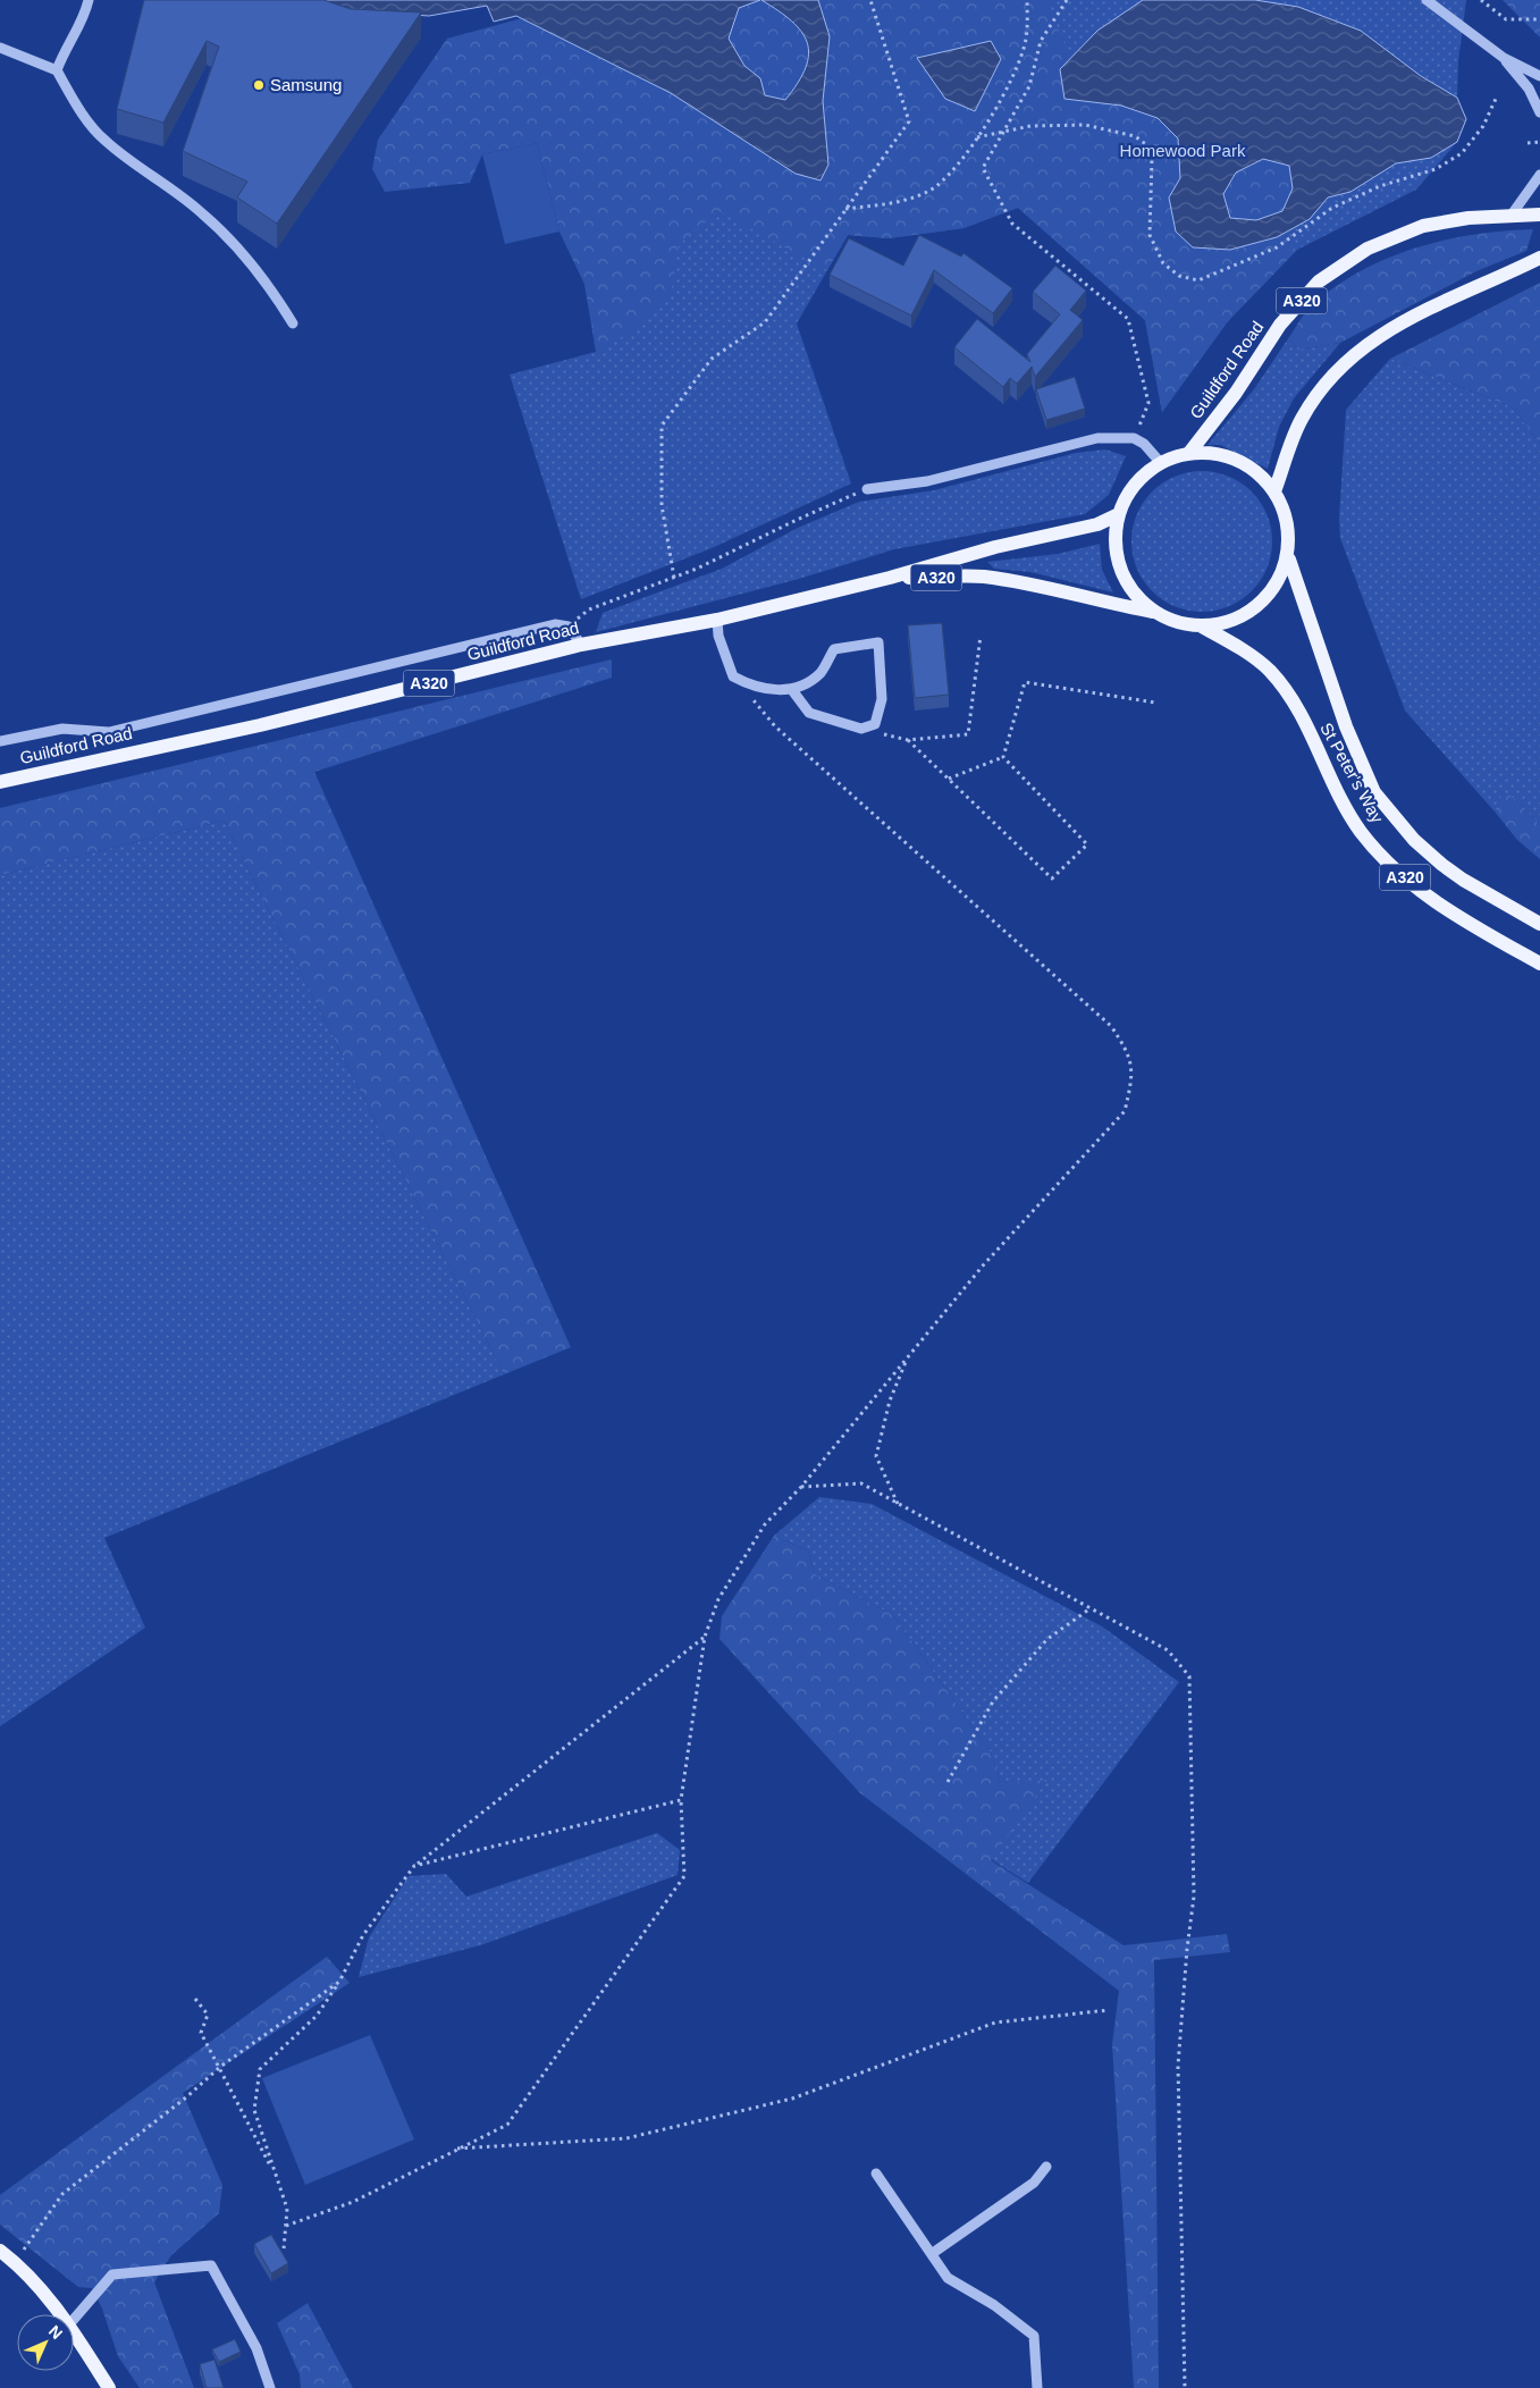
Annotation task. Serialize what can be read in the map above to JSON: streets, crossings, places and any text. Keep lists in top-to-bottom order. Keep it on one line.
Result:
{"streets":{"main road":["A320","Guildford Road","St Peter's Way"]},"crossings":[["A320","Guildford Road"],["A320","St Peter's Way"],["Guildford Road","St Peter's Way"]],"parks":["Homewood Park"],"places":["Samsung"],"north":"top right"}
